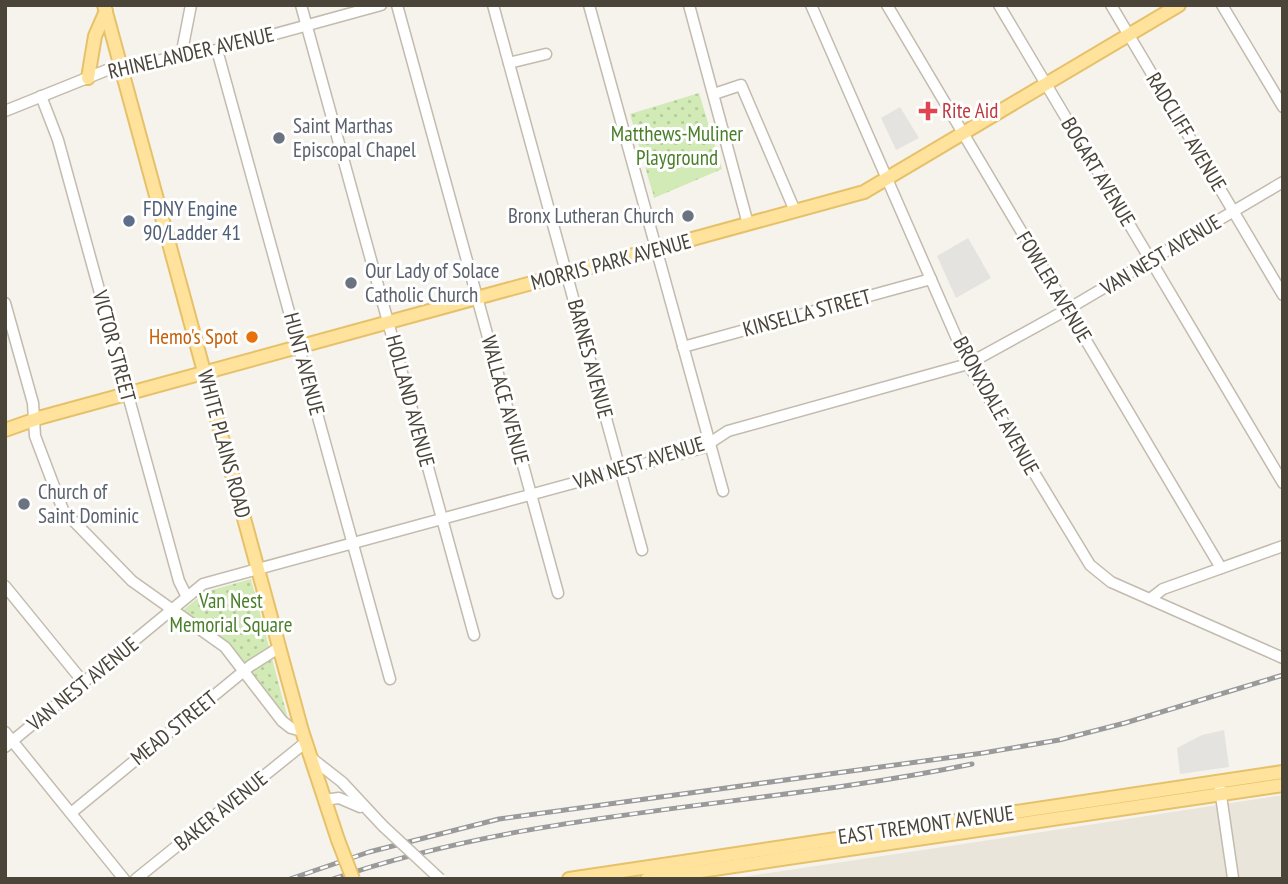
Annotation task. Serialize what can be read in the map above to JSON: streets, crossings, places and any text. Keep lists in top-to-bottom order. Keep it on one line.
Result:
{"streets":{"main road":["MORRIS PARK AVENUE","WHITE PLAINS ROAD","EAST TREMONT AVENUE"],"street":["RHINELANDER AVENUE","RADCLIFF AVENUE","BOGART AVENUE","VAN NEST AVENUE","FOWLER AVENUE","KINSELLA STREET","VICTOR STREET","BARNES AVENUE","HUNT AVENUE","WALLACE AVENUE","HOLLAND AVENUE","BRONXDALE AVENUE","MEAD STREET","BAKER AVENUE"]},"crossings":[["RHINELANDER AVENUE","VICTOR STREET"],["RHINELANDER AVENUE","HUNT AVENUE"],["RHINELANDER AVENUE","HOLLAND AVENUE"],["RHINELANDER AVENUE","WHITE PLAINS ROAD"],["RADCLIFF AVENUE","VAN NEST AVENUE"],["RADCLIFF AVENUE","MORRIS PARK AVENUE"],["BOGART AVENUE","VAN NEST AVENUE"],["BOGART AVENUE","MORRIS PARK AVENUE"],["VAN NEST AVENUE","FOWLER AVENUE"],["VAN NEST AVENUE","VICTOR STREET"],["VAN NEST AVENUE","BARNES AVENUE"],["VAN NEST AVENUE","HUNT AVENUE"],["VAN NEST AVENUE","WALLACE AVENUE"],["VAN NEST AVENUE","HOLLAND AVENUE"],["VAN NEST AVENUE","BRONXDALE AVENUE"],["VAN NEST AVENUE","WHITE PLAINS ROAD"],["MORRIS PARK AVENUE","FOWLER AVENUE"],["MORRIS PARK AVENUE","VICTOR STREET"],["MORRIS PARK AVENUE","BARNES AVENUE"],["MORRIS PARK AVENUE","HUNT AVENUE"],["MORRIS PARK AVENUE","WALLACE AVENUE"],["MORRIS PARK AVENUE","HOLLAND AVENUE"],["MORRIS PARK AVENUE","BRONXDALE AVENUE"],["MORRIS PARK AVENUE","WHITE PLAINS ROAD"],["KINSELLA STREET","BRONXDALE AVENUE"],["WHITE PLAINS ROAD","MEAD STREET"],["WHITE PLAINS ROAD","BAKER AVENUE"]],"parks":["Matthews-Muliner Playground","Van Nest Memorial Square"],"places":{"health":["Rite Aid"],"other":["Saint Marthas Episcopal Chapel","Bronx Lutheran Church","FDNY Engine 90/Ladder 41","Our Lady of Solace Catholic Church","Hemo's Spot","Church of Saint Dominic"]}}
